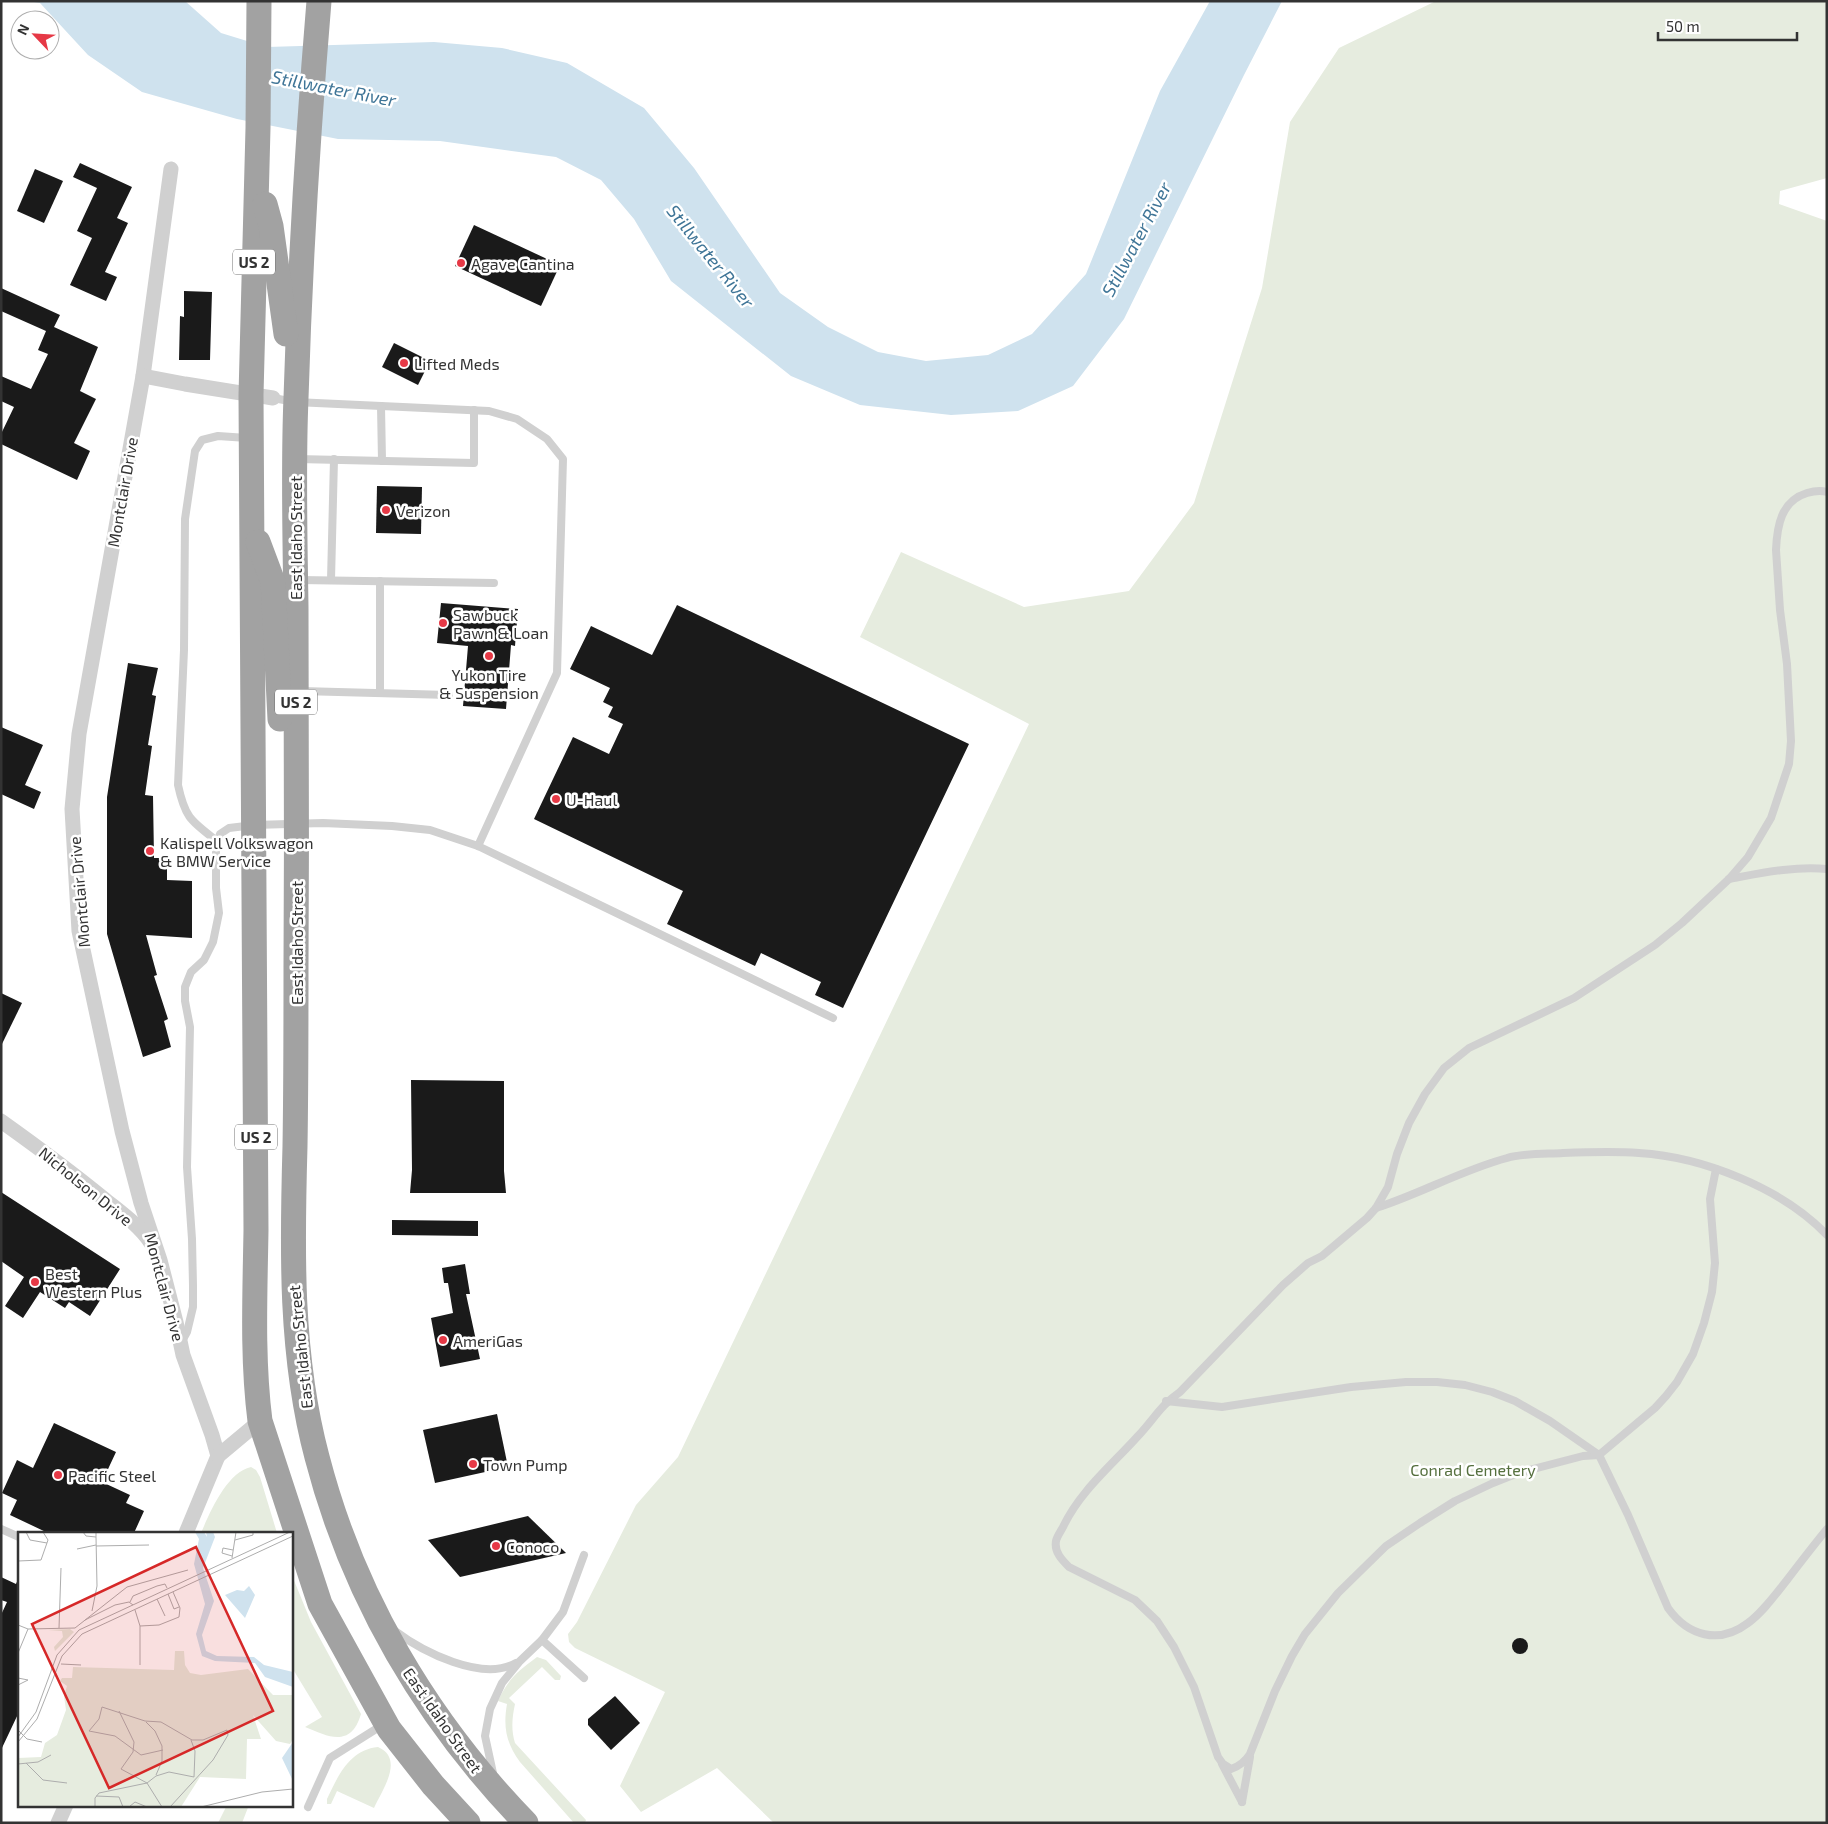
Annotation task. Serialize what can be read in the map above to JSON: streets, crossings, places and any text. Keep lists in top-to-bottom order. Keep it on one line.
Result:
{"streets":{"highway":["US 2","East Idaho Street"],"street":["Montclair Drive","Nicholson Drive"]},"crossings":[["Montclair Drive","Nicholson Drive"]],"water":["Stillwater River"],"parks":["Conrad Cemetery"],"places":["Agave Cantina","Lifted Meds","Verizon","Sawbuck Pawn & Loan","Yukon Tire & Suspension","U-Haul","Kalispell Volkswagon & BMW Service","Best Western Plus","AmeriGas","Town Pump","Pacific Steel","Conoco"],"scale_bar":"50 m","north":"top left"}
